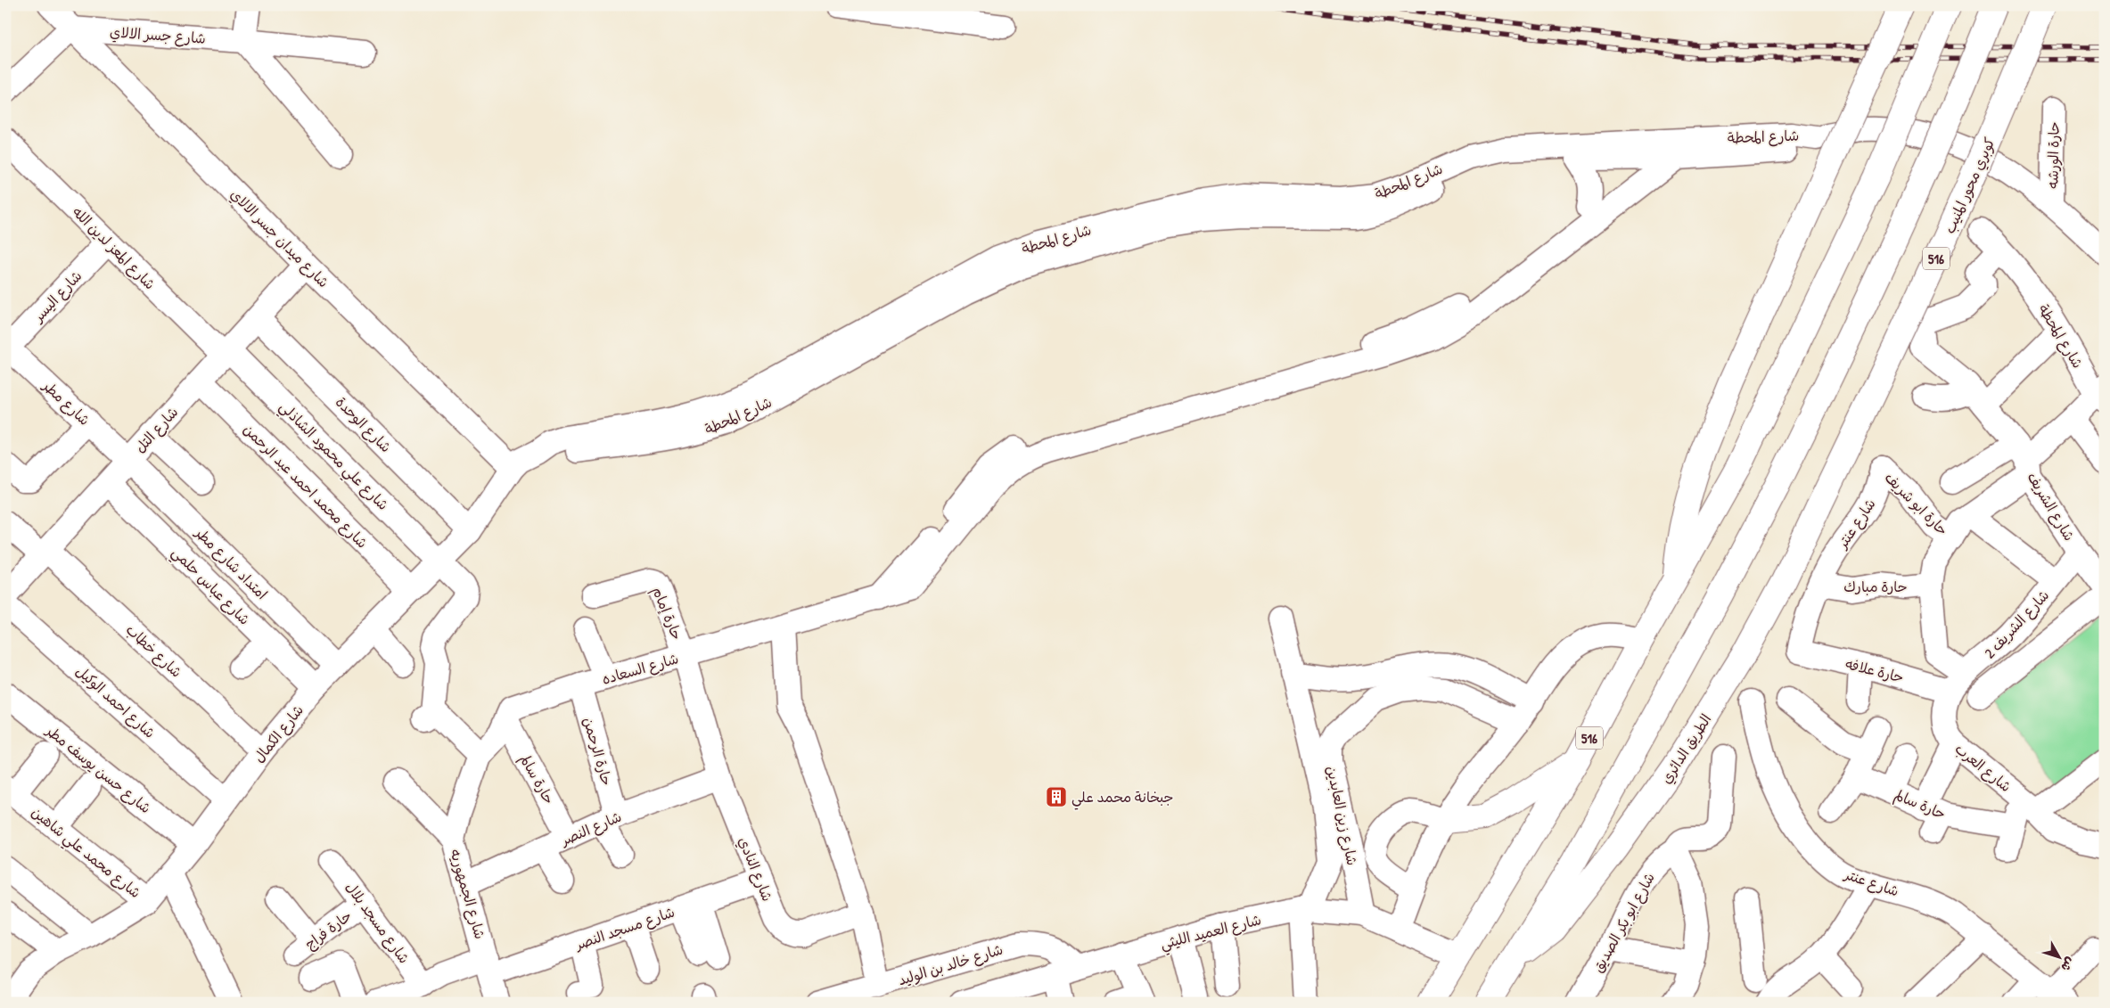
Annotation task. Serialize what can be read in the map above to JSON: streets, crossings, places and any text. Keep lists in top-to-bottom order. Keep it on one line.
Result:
{"streets":{"highway":["كوبري محور المنيب","516","الطريق الدائري"],"street":["شارع جسر الالاي","شارع المحطة","حارة الورشه","شارع ميدان جسر الالاي","شارع المعز لدين الله","شارع اليسر","شارع مطر","شارع الوحدة","شارع التل","شارع علي محمود الشاذلي","شارع محمد احمد عبد الرحمن","حارة ابو شريف","شارع الشريف","شارع عنتر","امتداد شارع مطر","شارع عباس حلمي","حارة مبارك","حارة إمام","شارع الشريف 2","شارع خطاب","شارع السعاده","حارة علافه","شارع احمد الوكيل","شارع الكمال","حارة الرحمن","شارع العرب","شارع حسن يوسف مطر","حارة سالم","شارع زين العابدين","شارع النصر","شارع محمد علي شاهين","شارع النادي","شارع الجمهوريه","شارع مسجد بلال","شارع ابو بكر الصديق","شارع مسجد النصر","حارة فراج","شارع العميد الليثي","شارع خالد بن الوليد"]},"crossings":[["شارع جسر الالاي","شارع ميدان جسر الالاي"],["شارع المحطة","حارة الورشه"],["شارع المحطة","شارع الشريف"],["شارع المحطة","شارع الكمال"],["كوبري محور المنيب","الطريق الدائري"],["شارع ميدان جسر الالاي","شارع التل"],["شارع ميدان جسر الالاي","شارع الكمال"],["شارع المعز لدين الله","شارع اليسر"],["شارع المعز لدين الله","شارع التل"],["شارع المعز لدين الله","شارع علي محمود الشاذلي"],["516","شارع العميد الليثي"],["شارع اليسر","شارع مطر"],["شارع مطر","شارع التل"],["شارع مطر","امتداد شارع مطر"],["شارع الوحدة","شارع التل"],["شارع الوحدة","شارع الكمال"],["شارع التل","شارع علي محمود الشاذلي"],["شارع التل","شارع محمد احمد عبد الرحمن"],["شارع التل","امتداد شارع مطر"],["شارع التل","شارع عباس حلمي"],["شارع التل","شارع خطاب"],["شارع علي محمود الشاذلي","شارع السعاده"],["شارع علي محمود الشاذلي","شارع الكمال"],["شارع محمد احمد عبد الرحمن","شارع الكمال"],["حارة ابو شريف","شارع عنتر"],["شارع الشريف","شارع الشريف 2"],["شارع عنتر","حارة مبارك"],["شارع عنتر","حارة علافه"],["امتداد شارع مطر","شارع الكمال"],["شارع عباس حلمي","شارع الكمال"],["حارة إمام","شارع السعاده"],["حارة إمام","شارع النادي"],["شارع الشريف 2","حارة علافه"],["شارع الشريف 2","شارع العرب"],["شارع خطاب","شارع الكمال"],["شارع السعاده","حارة الرحمن"],["شارع السعاده","حارة سالم"],["شارع السعاده","شارع النادي"],["شارع السعاده","شارع الجمهوريه"],["حارة علافه","شارع العرب"],["شارع احمد الوكيل","شارع الكمال"],["شارع الكمال","شارع حسن يوسف مطر"],["شارع الكمال","شارع محمد علي شاهين"],["حارة الرحمن","شارع النصر"],["حارة سالم","شارع النصر"],["شارع زين العابدين","شارع العميد الليثي"],["شارع النصر","شارع النادي"],["شارع النصر","شارع الجمهوريه"],["شارع النادي","شارع مسجد النصر"],["شارع الجمهوريه","شارع مسجد النصر"],["شارع مسجد بلال","شارع مسجد النصر"],["شارع مسجد بلال","حارة فراج"],["شارع العميد الليثي","شارع خالد بن الوليد"]],"places":{"building":["جبخانة محمد علي"]},"north":"bottom right"}
